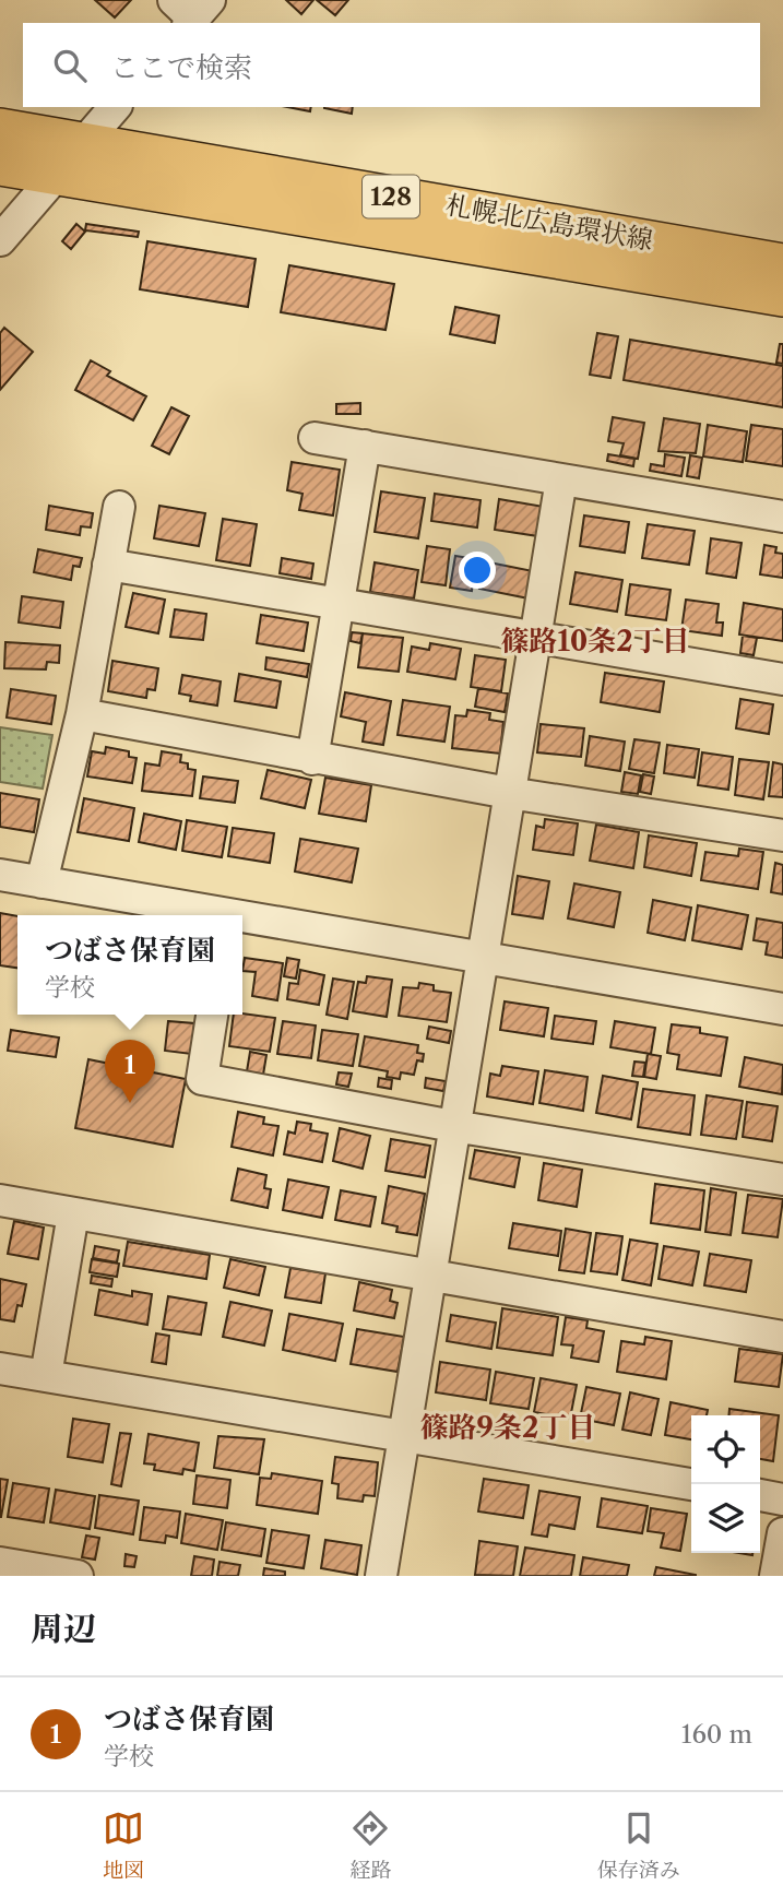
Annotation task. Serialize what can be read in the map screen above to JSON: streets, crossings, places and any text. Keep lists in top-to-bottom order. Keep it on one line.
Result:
{"streets":{"main road":["128","札幌北広島環状線"]},"districts":["篠路10条2丁目","篠路9条2丁目"],"page":{"search":"ここで検索","popup":["つばさ保育園","学校"],"pins":"1","heading":"周辺","list":[{"mark":"1","name":"つばさ保育園","note":"学校","value":"160 m"}],"nav":["地図","経路","保存済み"]}}
